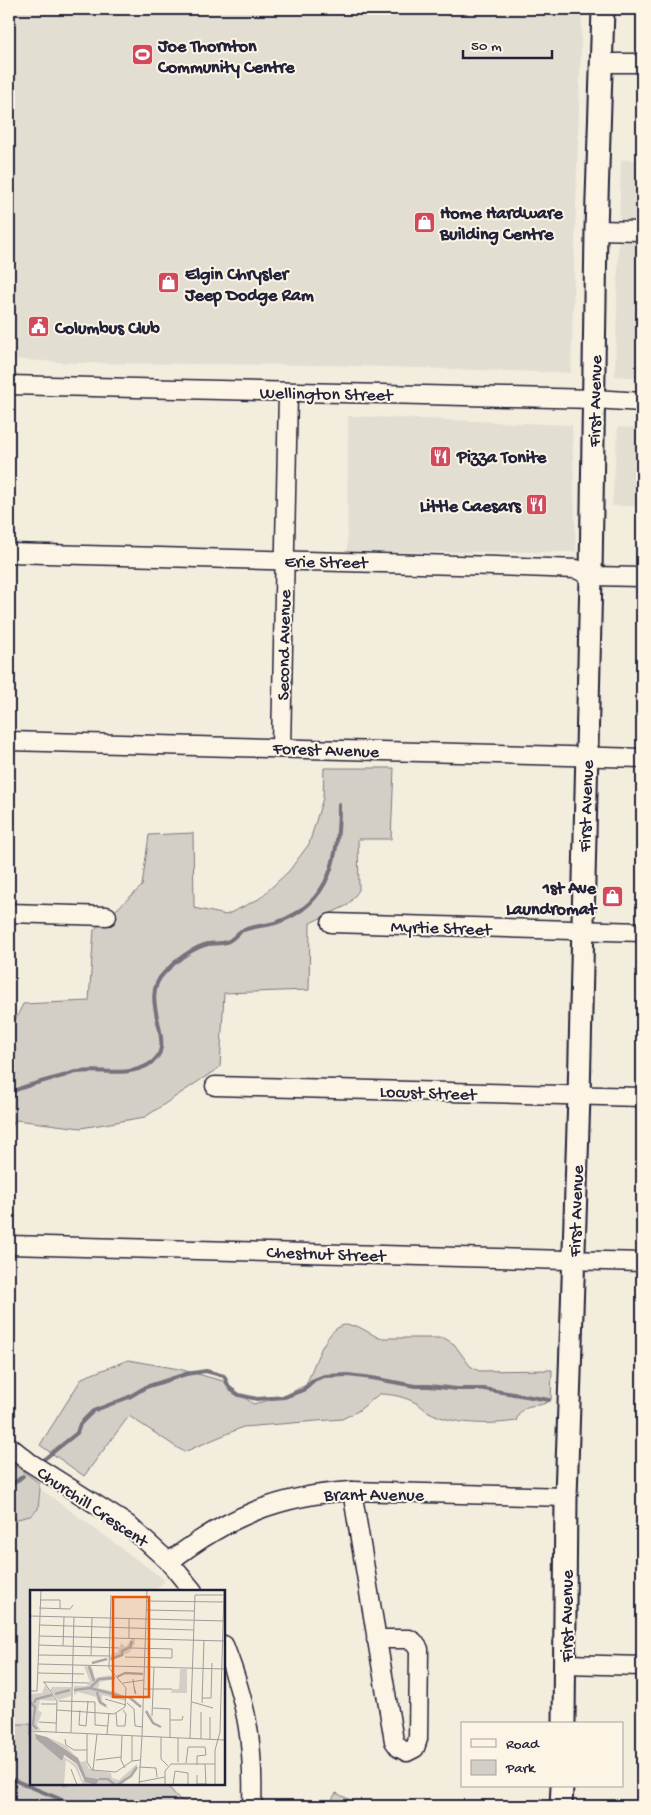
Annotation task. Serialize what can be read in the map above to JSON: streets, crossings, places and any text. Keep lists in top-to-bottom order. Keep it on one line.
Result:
{"streets":{"main road":["First Avenue"],"street":["Wellington Street","Erie Street","Second Avenue","Forest Avenue","Myrtie Street","Locust Street","Chestnut Street","Brant Avenue","Churchill Crescent"]},"crossings":[["Wellington Street","First Avenue"],["Wellington Street","Second Avenue"],["First Avenue","Erie Street"],["First Avenue","Forest Avenue"],["First Avenue","Myrtie Street"],["First Avenue","Locust Street"],["First Avenue","Chestnut Street"],["First Avenue","Brant Avenue"],["Erie Street","Second Avenue"],["Second Avenue","Forest Avenue"],["Brant Avenue","Churchill Crescent"]],"places":{"sports":["Joe Thornton Community Centre"],"shop":["Home Hardware Building Centre","Elgin Chrysler Jeep Dodge Ram","1st Ave Laundromat"],"public building":["Columbus Club"],"restaurant":["Pizza Tonite","Little Caesars"]},"legend":["Road","Park"],"scale_bar":"50 m"}
